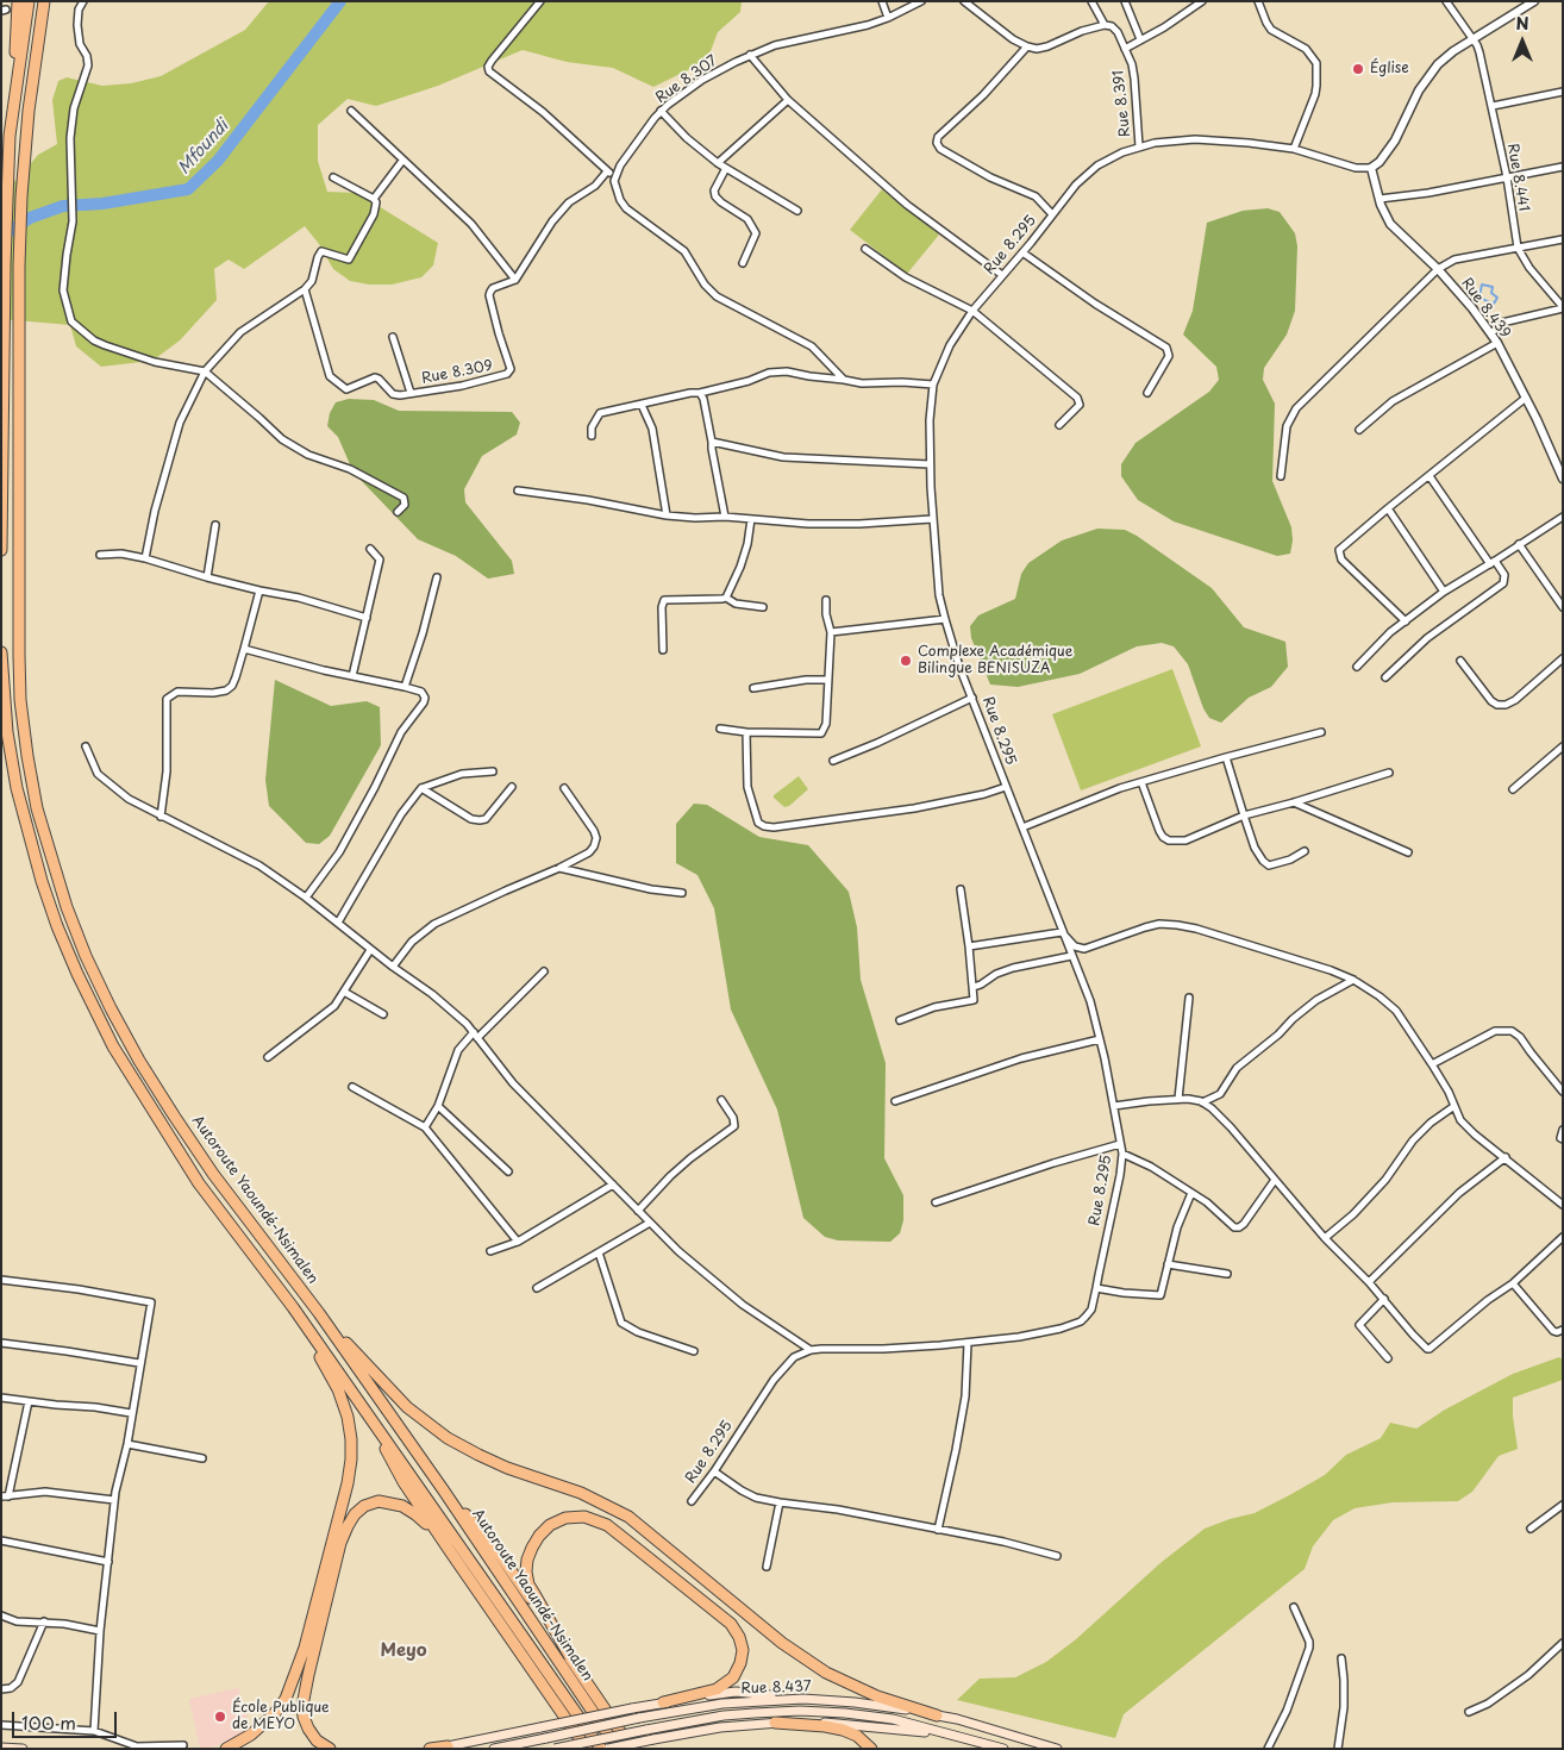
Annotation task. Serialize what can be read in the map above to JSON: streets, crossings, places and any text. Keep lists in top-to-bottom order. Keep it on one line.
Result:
{"streets":{"highway":["Autoroute Yaoundé-Nsimalen"],"main road":["Rue 8.437"],"street":["Rue 8.307","Rue 8.391","Rue 8.441","Rue 8.295","Rue 8.439","Rue 8.309"]},"crossings":[["Rue 8.391","Rue 8.295"],["Rue 8.295","Rue 8.439"]],"districts":["Meyo"],"water":["Mfoundi"],"places":["Église","Complexe Académique Bilingue BENISUZA","École Publique de MEYO"],"scale_bar":"100 m","north":"top"}
